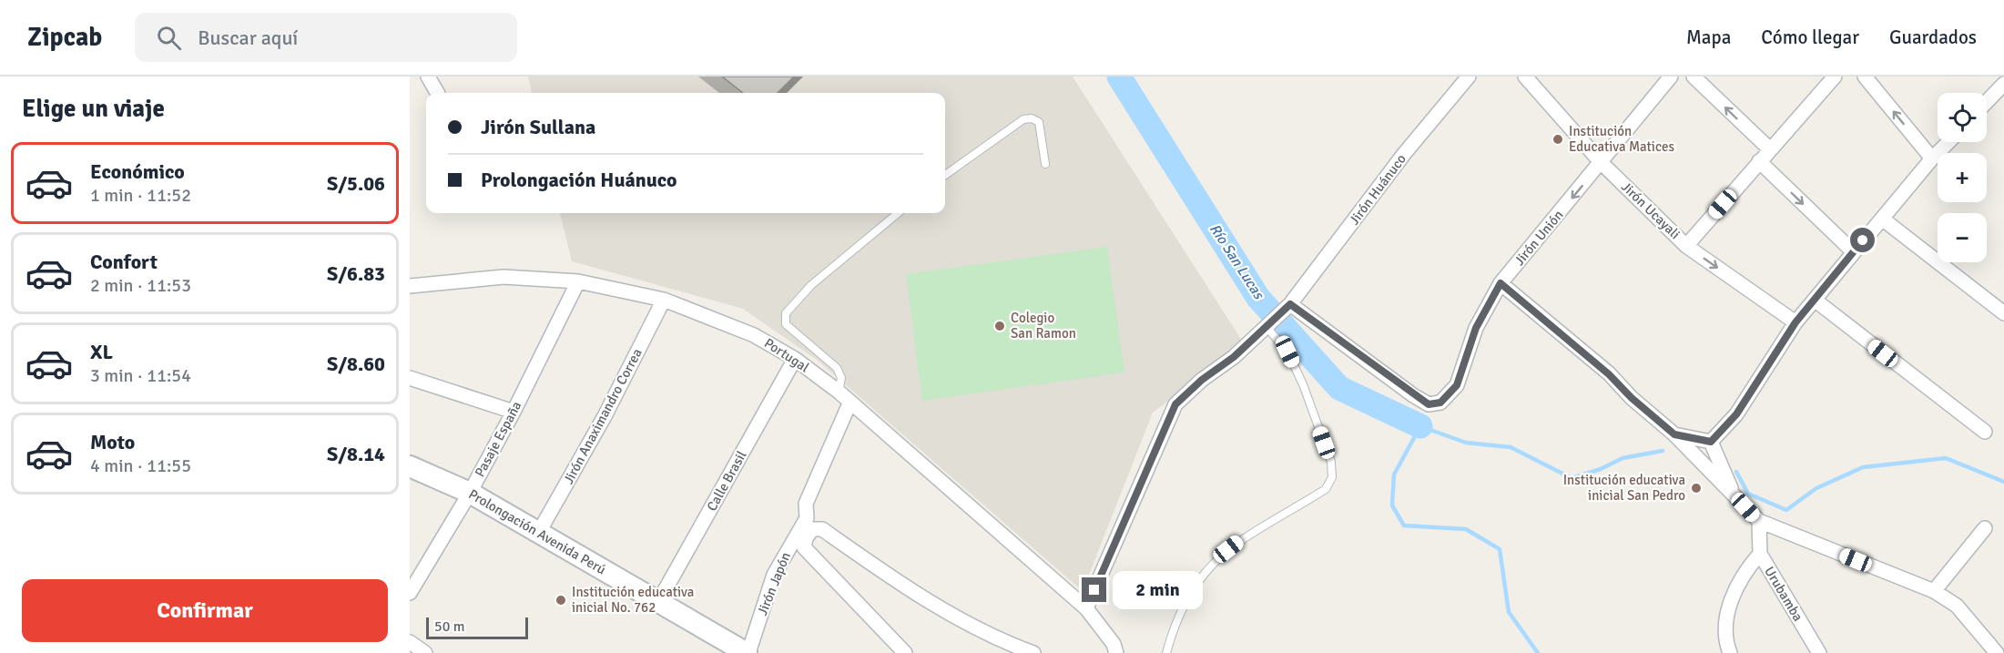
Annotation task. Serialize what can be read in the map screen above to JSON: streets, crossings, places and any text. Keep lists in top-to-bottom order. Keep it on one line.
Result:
{"streets":{"street":["Jirón Huánuco","Jirón Ucayali","Jirón Unión","Portugal","Jirón Anaximandro Correa","Pasaje España","Calle Brasil","Prolongación Avenida Perú","Jirón Japón","Urubamba"]},"crossings":[["Jirón Huánuco","Jirón Unión"],["Jirón Huánuco","Portugal"],["Jirón Ucayali","Jirón Unión"],["Portugal","Jirón Anaximandro Correa"],["Portugal","Pasaje España"],["Portugal","Calle Brasil"],["Portugal","Jirón Japón"],["Jirón Anaximandro Correa","Prolongación Avenida Perú"],["Pasaje España","Prolongación Avenida Perú"],["Calle Brasil","Prolongación Avenida Perú"],["Prolongación Avenida Perú","Jirón Japón"]],"water":["Río San Lucas"],"places":["Institución Educativa Matices","Colegio San Ramon","Institución educativa inicial San Pedro","Institución educativa inicial No. 762"],"scale_bar":"50 m","page":{"header":"Zipcab","search":"Buscar aquí","nav":["Mapa","Cómo llegar","Guardados"],"heading":"Elige un viaje","map_buttons":["+","−"],"banner":["Jirón Sullana","Prolongación Huánuco"],"list":[{"name":"Económico","note":"1 min · 11:52","value":"S/5.06"},{"name":"Confort","note":"2 min · 11:53","value":"S/6.83"},{"name":"XL","note":"3 min · 11:54","value":"S/8.60"},{"name":"Moto","note":"4 min · 11:55","value":"S/8.14"}],"buttons":"Confirmar","bubble":"2 min","scale":"50 m"}}
